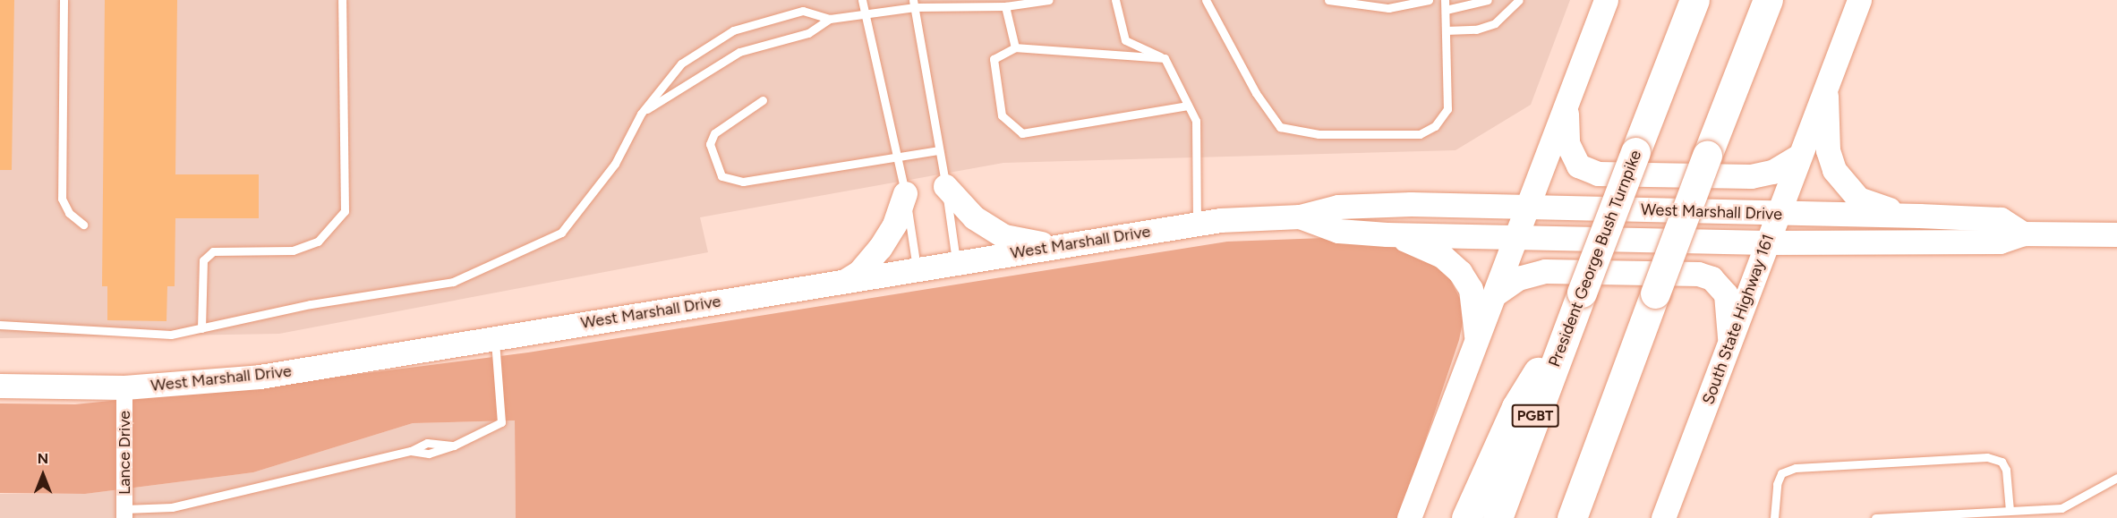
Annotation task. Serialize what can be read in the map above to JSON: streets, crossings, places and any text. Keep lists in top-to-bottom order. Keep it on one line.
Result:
{"streets":{"highway":["President George Bush Turnpike","PGBT"],"main road":["West Marshall Drive","South State Highway 161"],"street":["Lance Drive"]},"crossings":[["West Marshall Drive","South State Highway 161"],["West Marshall Drive","Lance Drive"]],"north":"top"}
